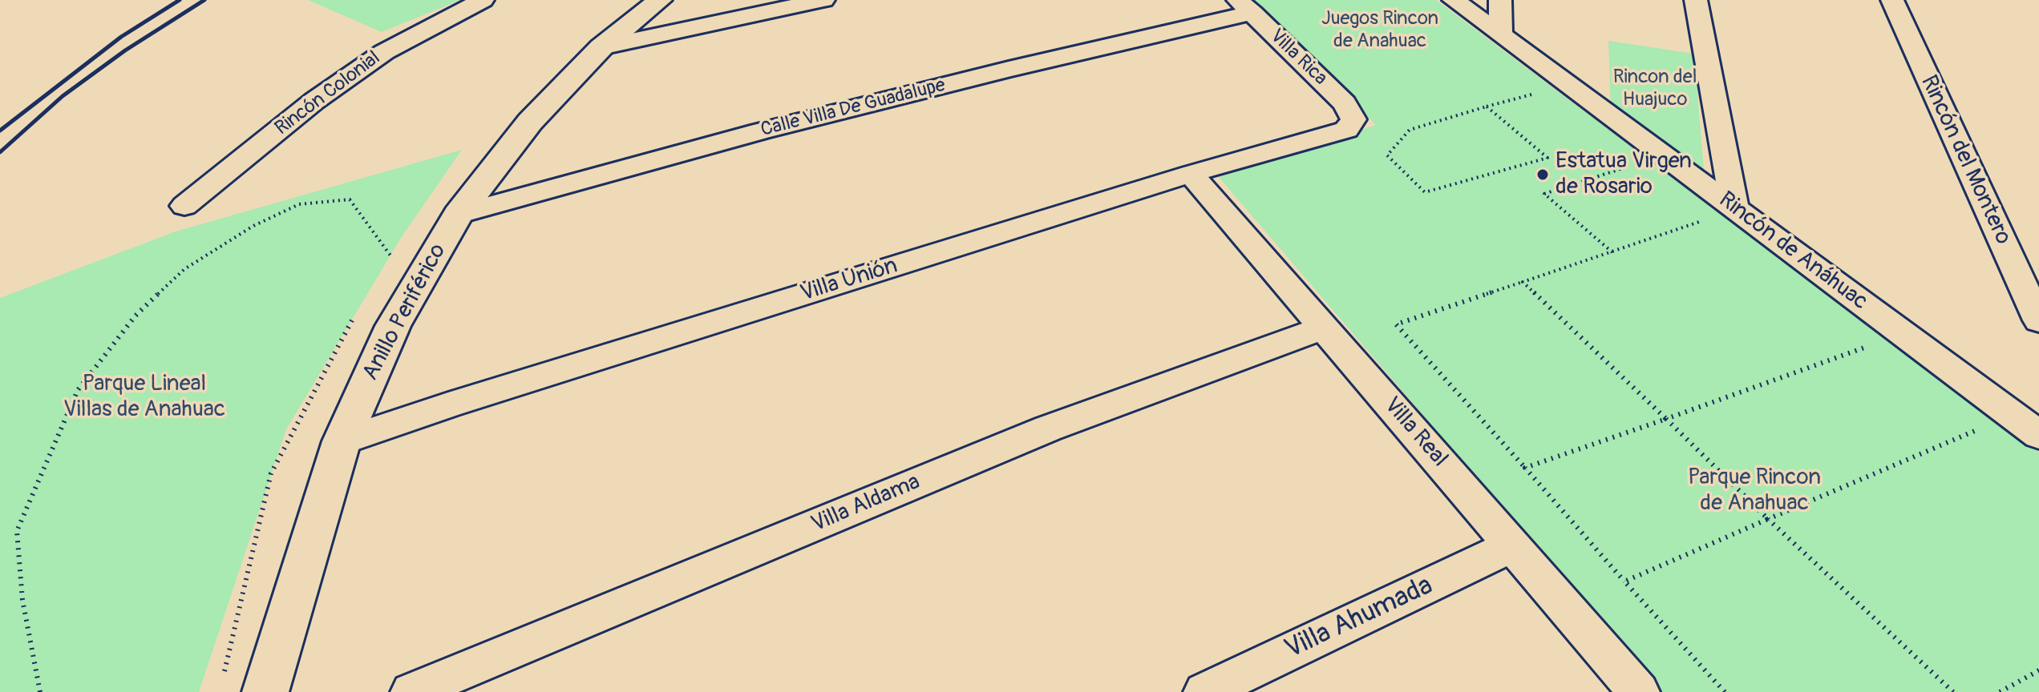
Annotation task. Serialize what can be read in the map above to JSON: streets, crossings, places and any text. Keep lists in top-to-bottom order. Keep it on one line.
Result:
{"streets":{"street":["Villa Rica","Rincón Colonial","Calle Villa De Guadalupe","Rincón del Montero","Rincón de Anáhuac","Villa Unión","Anillo Periférico","Villa Real","Villa Aldama","Villa Ahumada"]},"crossings":[["Villa Rica","Calle Villa De Guadalupe"],["Villa Rica","Villa Unión"],["Calle Villa De Guadalupe","Anillo Periférico"],["Villa Unión","Anillo Periférico"],["Villa Unión","Villa Real"],["Villa Real","Villa Aldama"],["Villa Real","Villa Ahumada"]],"parks":["Juegos Rincon de Anahuac","Rincon del Huajuco","Parque Lineal Villas de Anahuac","Parque Rincon de Anahuac"],"places":["Estatua Virgen de Rosario"]}
